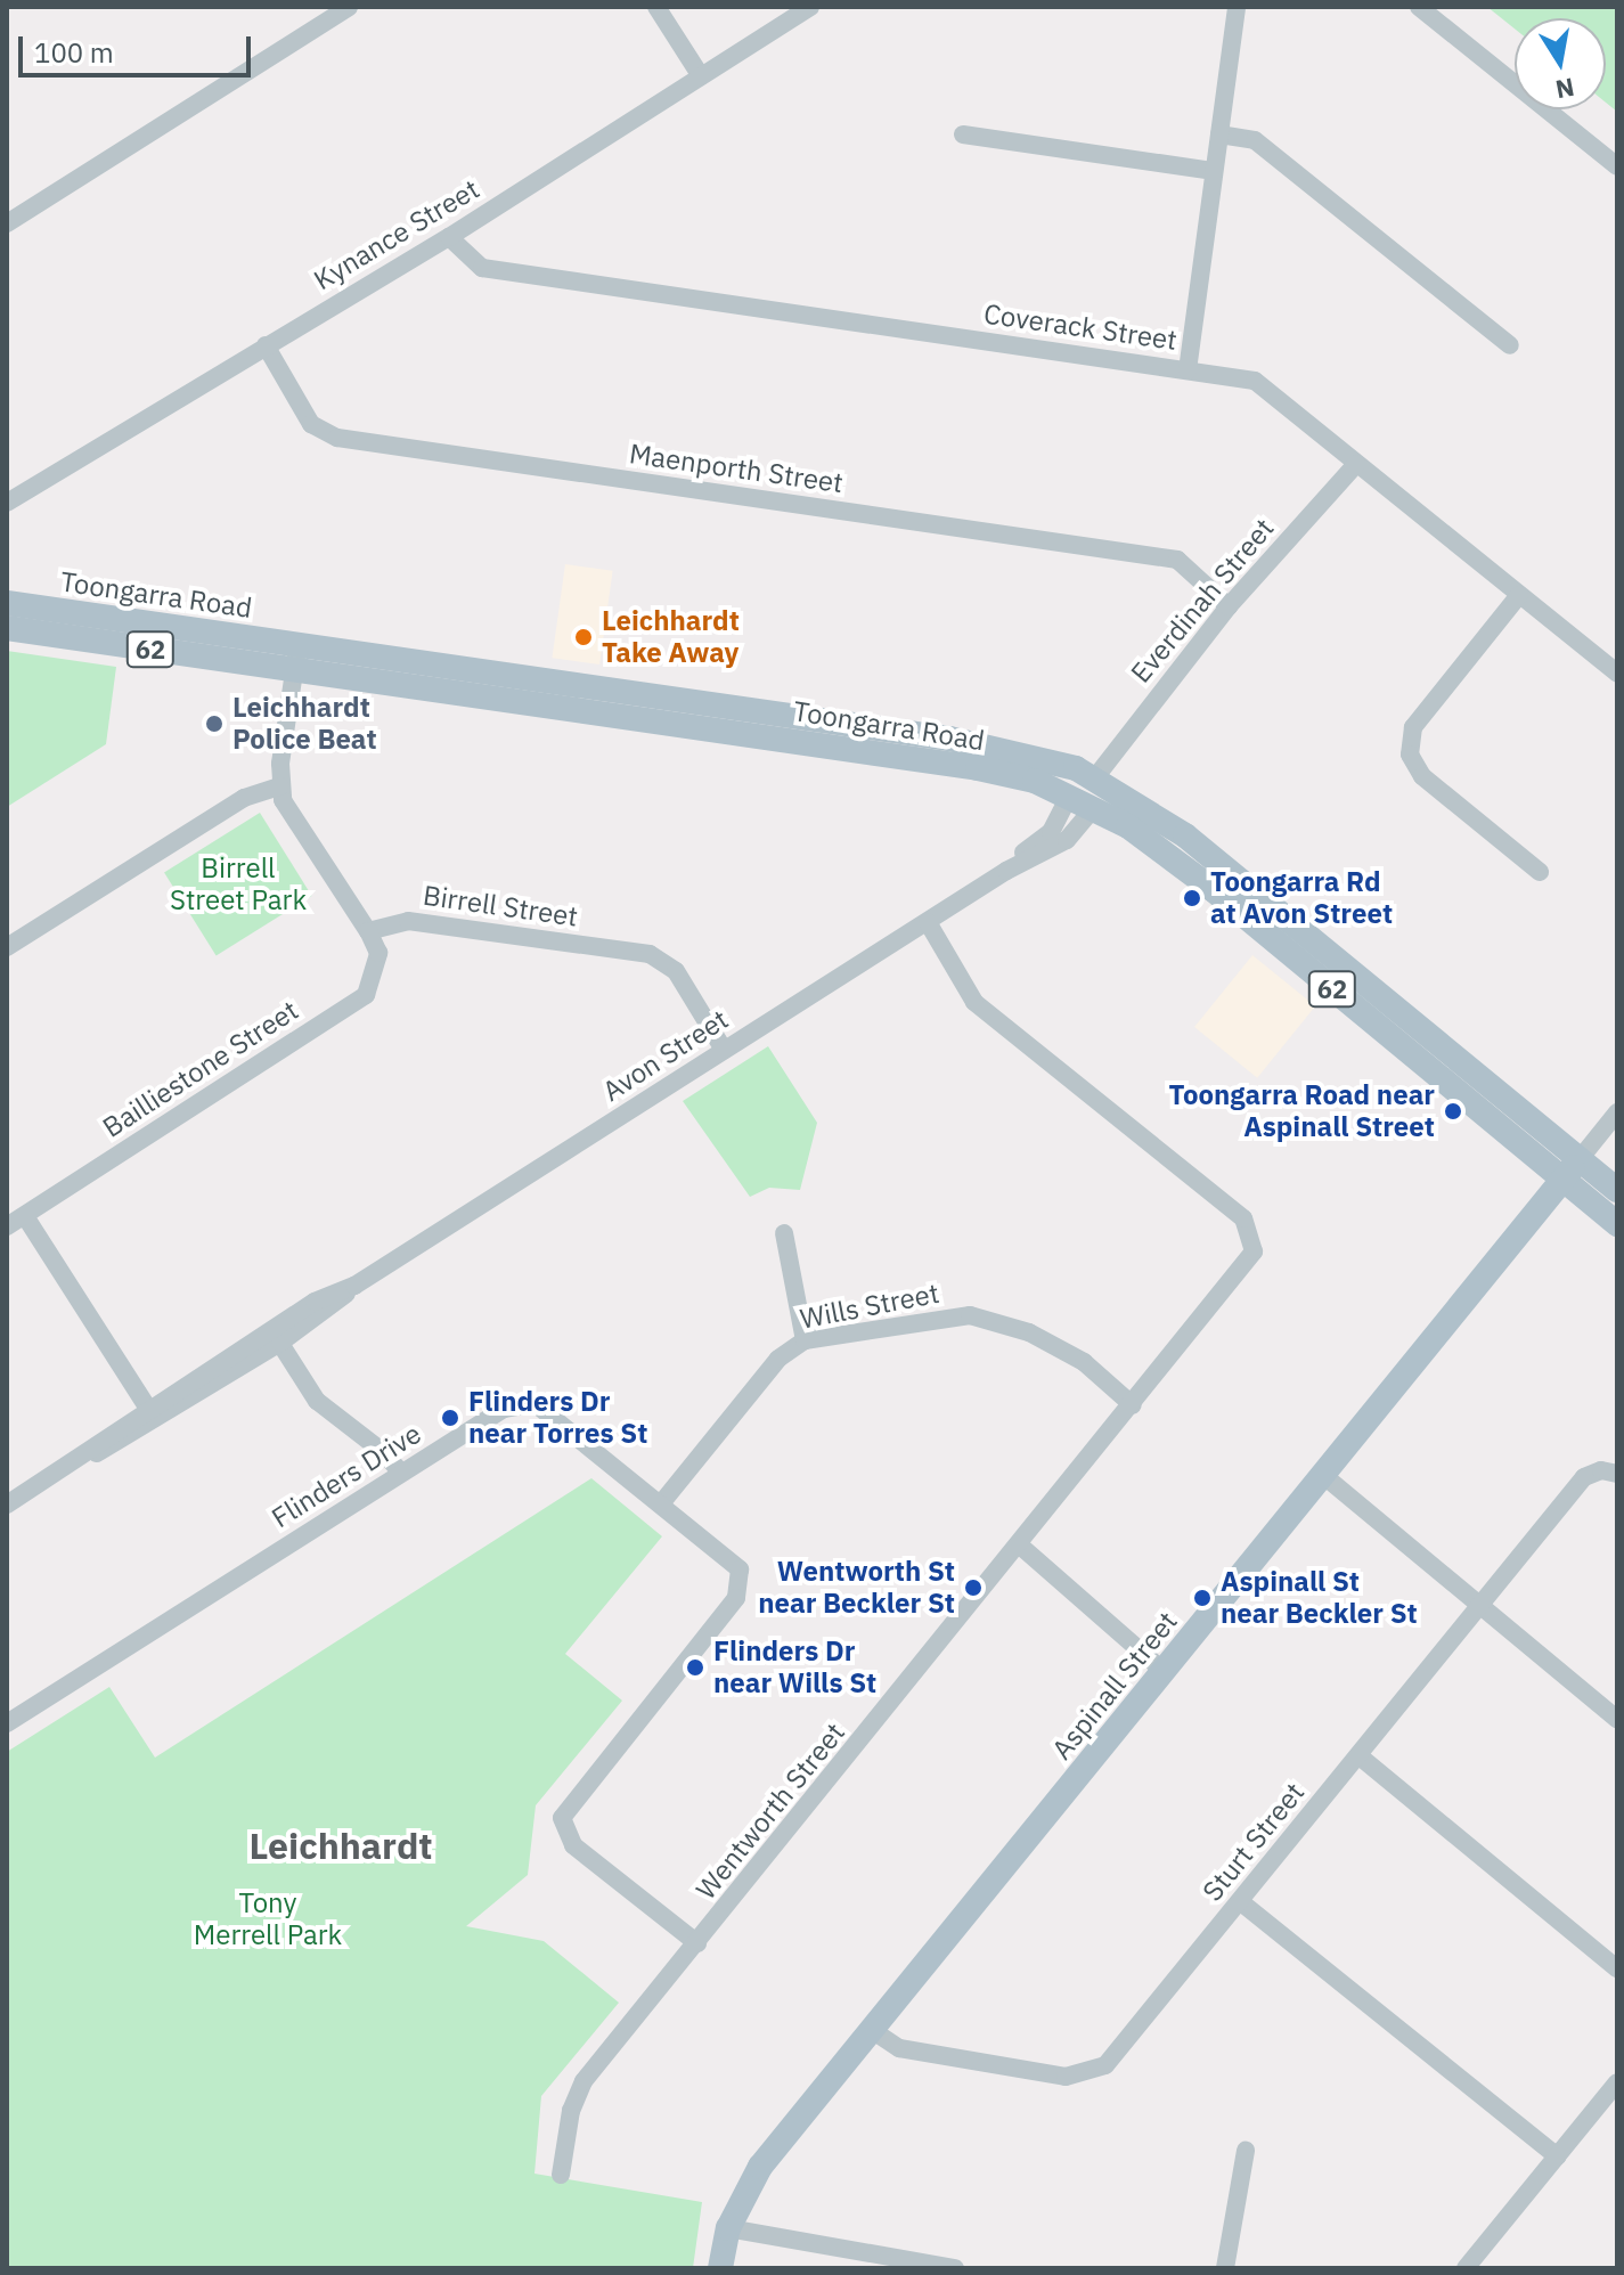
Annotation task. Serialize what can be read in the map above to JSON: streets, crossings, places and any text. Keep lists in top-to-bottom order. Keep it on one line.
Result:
{"streets":{"main road":["Toongarra Road","62","Aspinall Street"],"street":["Kynance Street","Coverack Street","Maenporth Street","Everdinah Street","Birrell Street","Avon Street","Bailliestone Street","Wills Street","Flinders Drive","Wentworth Street","Sturt Street"]},"crossings":[["Kynance Street","Coverack Street"],["Kynance Street","Maenporth Street"],["Coverack Street","Everdinah Street"],["Maenporth Street","Everdinah Street"],["Toongarra Road","Everdinah Street"],["Toongarra Road","Avon Street"],["Toongarra Road","Aspinall Street"],["Birrell Street","Avon Street"],["Birrell Street","Bailliestone Street"],["Avon Street","Wentworth Street"],["Wills Street","Flinders Drive"],["Wills Street","Wentworth Street"],["Flinders Drive","Wentworth Street"],["Aspinall Street","Sturt Street"]],"districts":["Leichhardt"],"parks":["Birrell Street Park","Tony Merrell Park"],"places":["Leichhardt Take Away","Leichhardt Police Beat","Toongarra Rd at Avon Street","Toongarra Road near Aspinall Street","Flinders Dr near Torres St","Wentworth St near Beckler St","Aspinall St near Beckler St","Flinders Dr near Wills St"],"scale_bar":"100 m","north":"bottom"}
